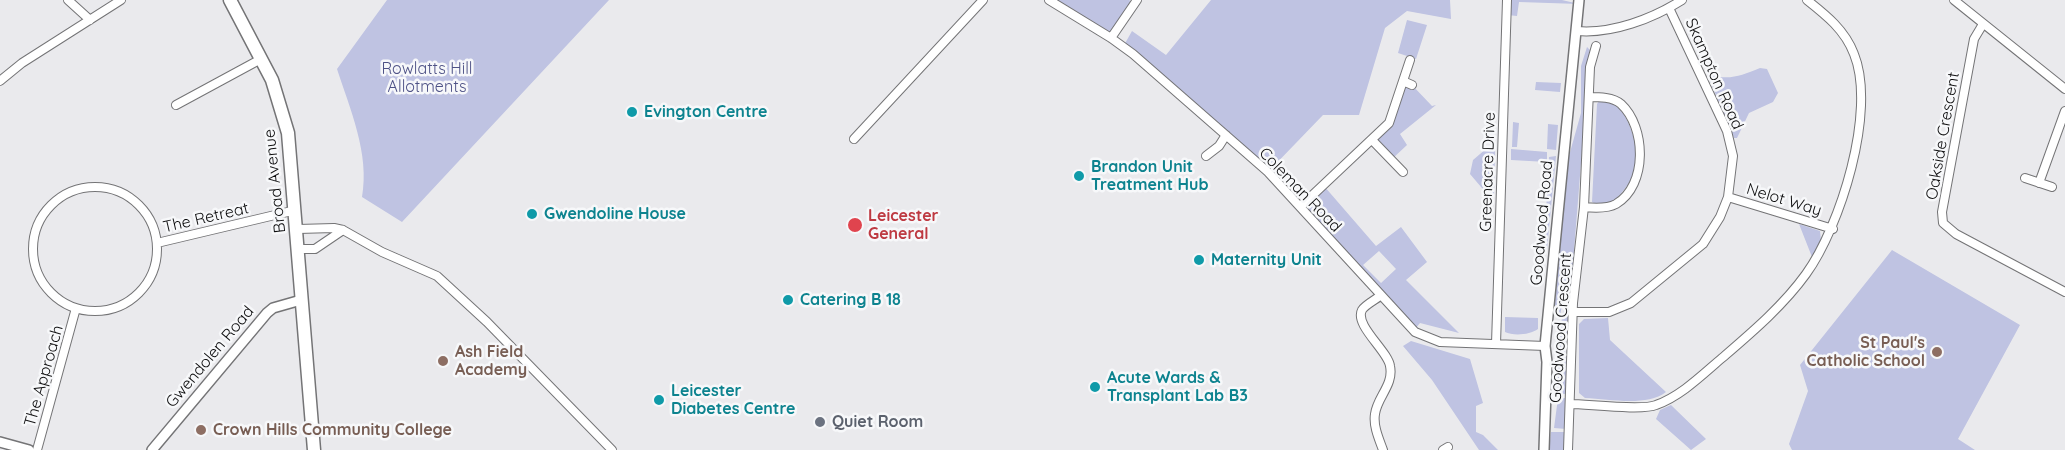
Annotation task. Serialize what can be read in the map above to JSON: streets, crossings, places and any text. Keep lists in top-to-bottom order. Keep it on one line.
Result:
{"streets":{"highway":["Broad Avenue"],"street":["Skampton Road","Oakside Crescent","Greenacre Drive","Coleman Road","Nelot Way","The Retreat","Goodwood Road","Goodwood Crescent","Gwendolen Road","The Approach"]},"crossings":[["Skampton Road","Nelot Way"],["Skampton Road","Goodwood Crescent"],["Greenacre Drive","Coleman Road"],["Broad Avenue","The Retreat"],["Broad Avenue","Gwendolen Road"],["Coleman Road","Goodwood Road"],["The Retreat","The Approach"]],"parks":["Rowlatts Hill Allotments"],"places":["Evington Centre","Brandon Unit Treatment Hub","Gwendoline House","Leicester General","Maternity Unit","Catering B 18","St Paul's Catholic School","Ash Field Academy","Acute Wards & Transplant Lab B3","Leicester Diabetes Centre","Quiet Room","Crown Hills Community College"]}
